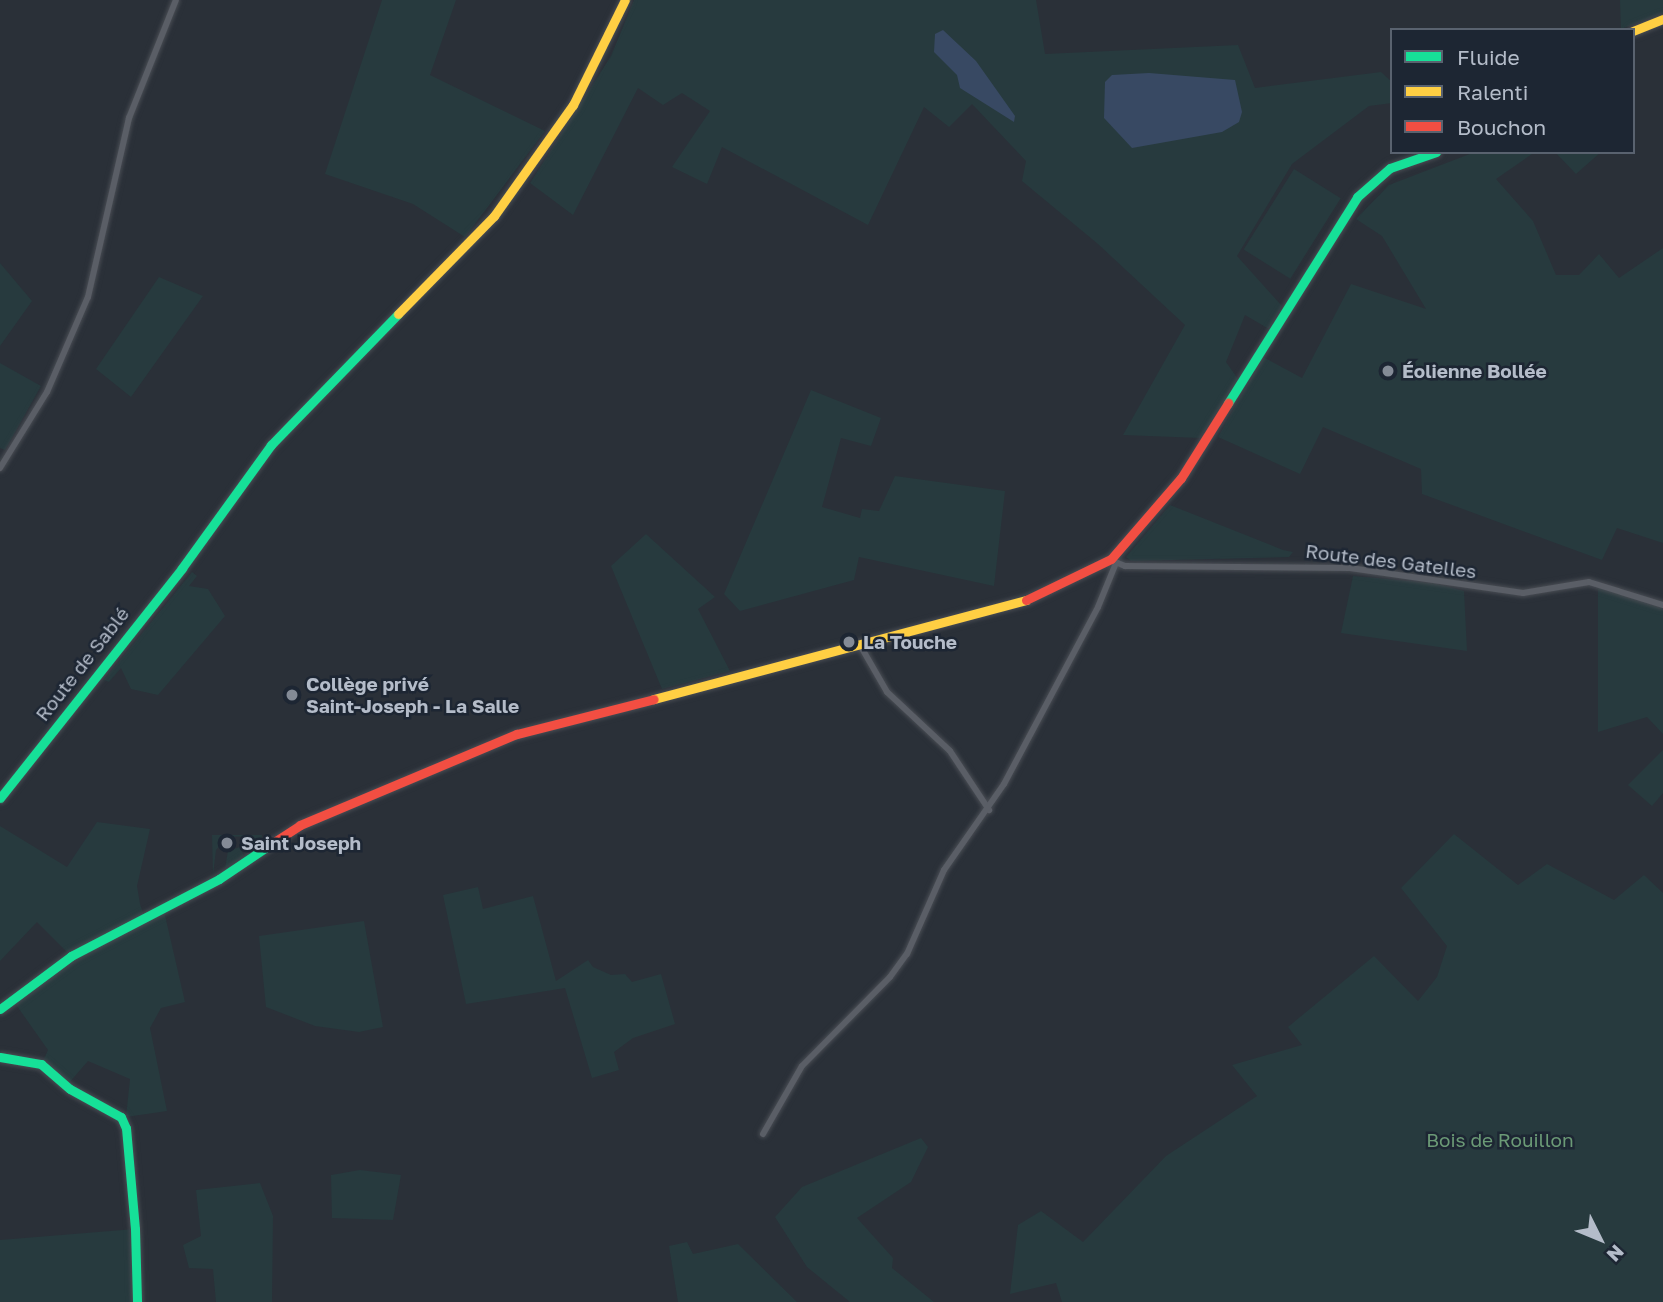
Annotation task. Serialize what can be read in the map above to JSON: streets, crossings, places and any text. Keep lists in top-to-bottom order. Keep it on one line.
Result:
{"streets":{"street":["Route des Gatelles","Route de Sablé"]},"parks":["Bois de Rouillon"],"places":["Éolienne Bollée","La Touche","Collège privé Saint-Joseph - La Salle","Saint Joseph"],"legend":["Fluide","Ralenti","Bouchon"],"north":"bottom right"}
